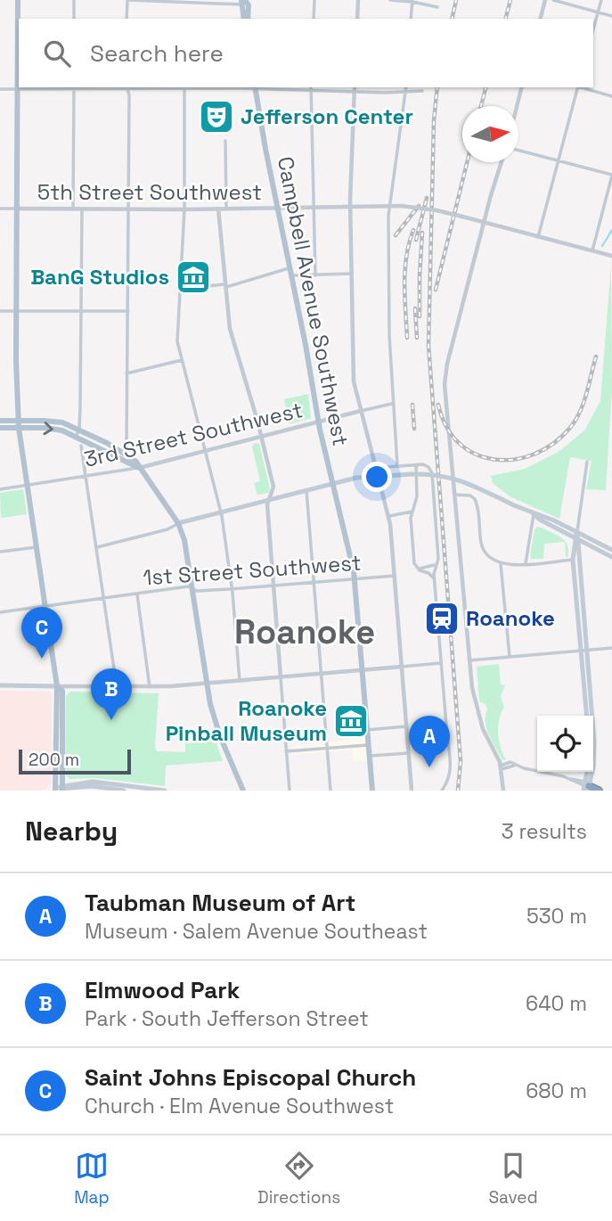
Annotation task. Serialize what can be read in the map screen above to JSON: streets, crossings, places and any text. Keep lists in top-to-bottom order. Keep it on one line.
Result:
{"streets":{"main road":["Campbell Avenue Southwest"],"street":["5th Street Southwest","3rd Street Southwest","1st Street Southwest"]},"crossings":[["5th Street Southwest","Campbell Avenue Southwest"],["Campbell Avenue Southwest","3rd Street Southwest"],["Campbell Avenue Southwest","1st Street Southwest"]],"districts":["Roanoke"],"places":{"theatre":["Jefferson Center"],"museum":["BanG Studios","Roanoke Pinball Museum"],"station":["Roanoke"]},"scale_bar":"200 m","north":"right","page":{"search":"Search here","pins":["C","B","A"],"scale":"200 m","heading":["Nearby","3 results"],"list":[{"mark":"A","name":"Taubman Museum of Art","note":"Museum · Salem Avenue Southeast","value":"530 m"},{"mark":"B","name":"Elmwood Park","note":"Park · South Jefferson Street","value":"640 m"},{"mark":"C","name":"Saint Johns Episcopal Church","note":"Church · Elm Avenue Southwest","value":"680 m"}],"nav":["Map","Directions","Saved"]}}
